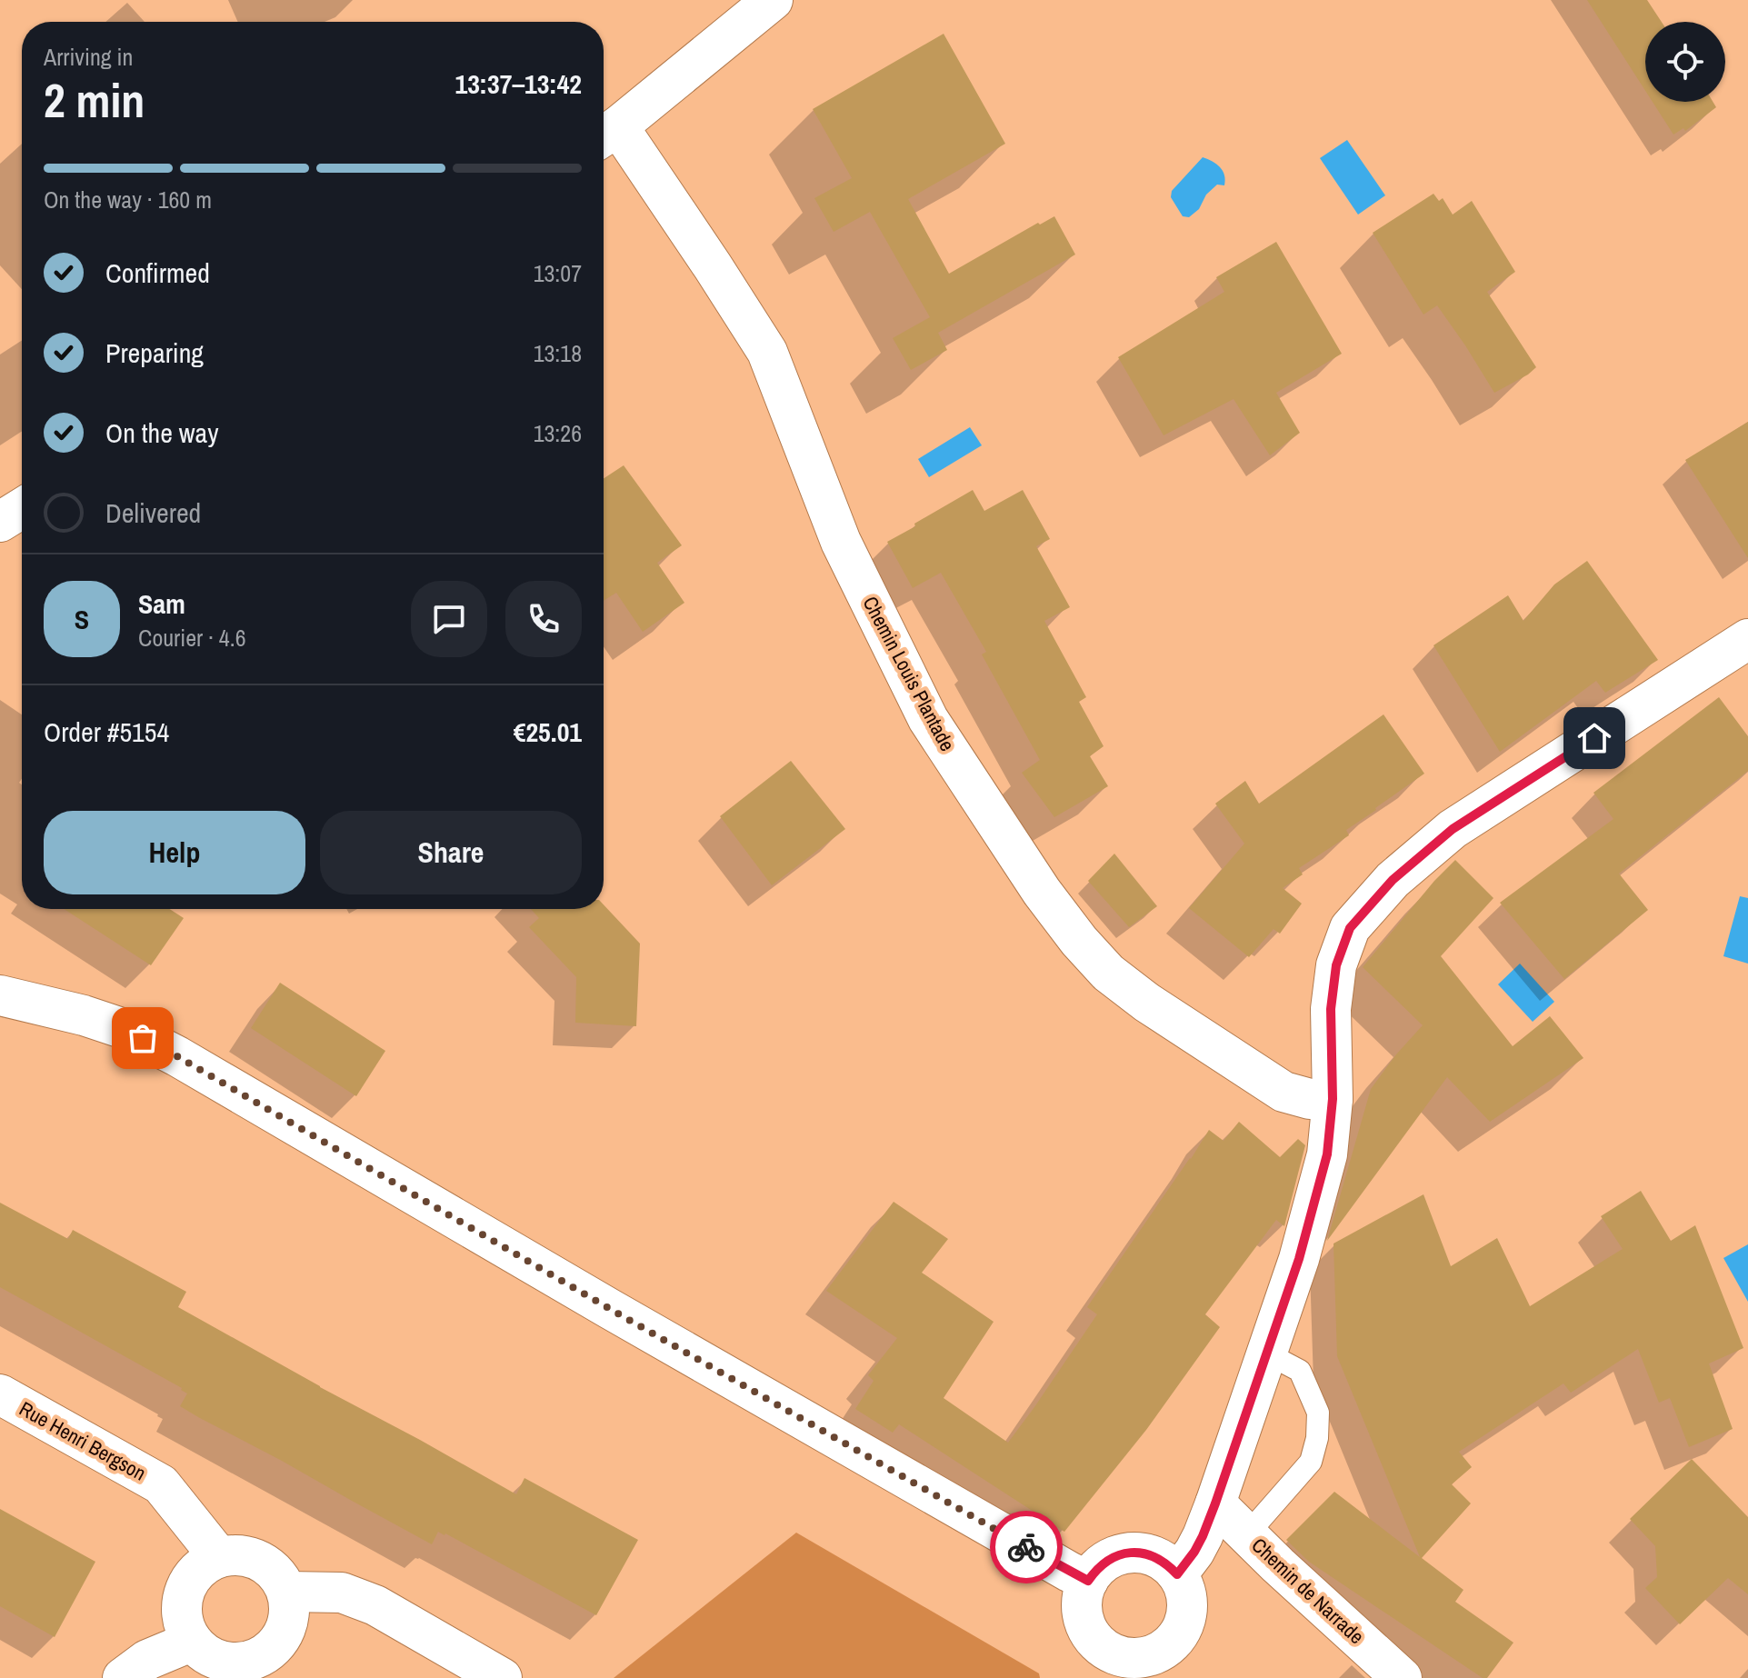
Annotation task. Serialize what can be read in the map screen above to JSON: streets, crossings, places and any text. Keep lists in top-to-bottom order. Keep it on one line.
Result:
{"streets":{"street":["Chemin Louis Plantade","Rue Henri Bergson","Chemin de Narrade"]},"page":{"heading":["2 min","Arriving in","13:37–13:42"],"panel":["Sam","Courier · 4.6","Order #5154","€25.01"],"bar":"On the way · 160 m","list":[["Confirmed","13:07"],["Preparing","13:18"],["On the way","13:26"],"Delivered"],"round":"S","buttons":["Help","Share"]}}
